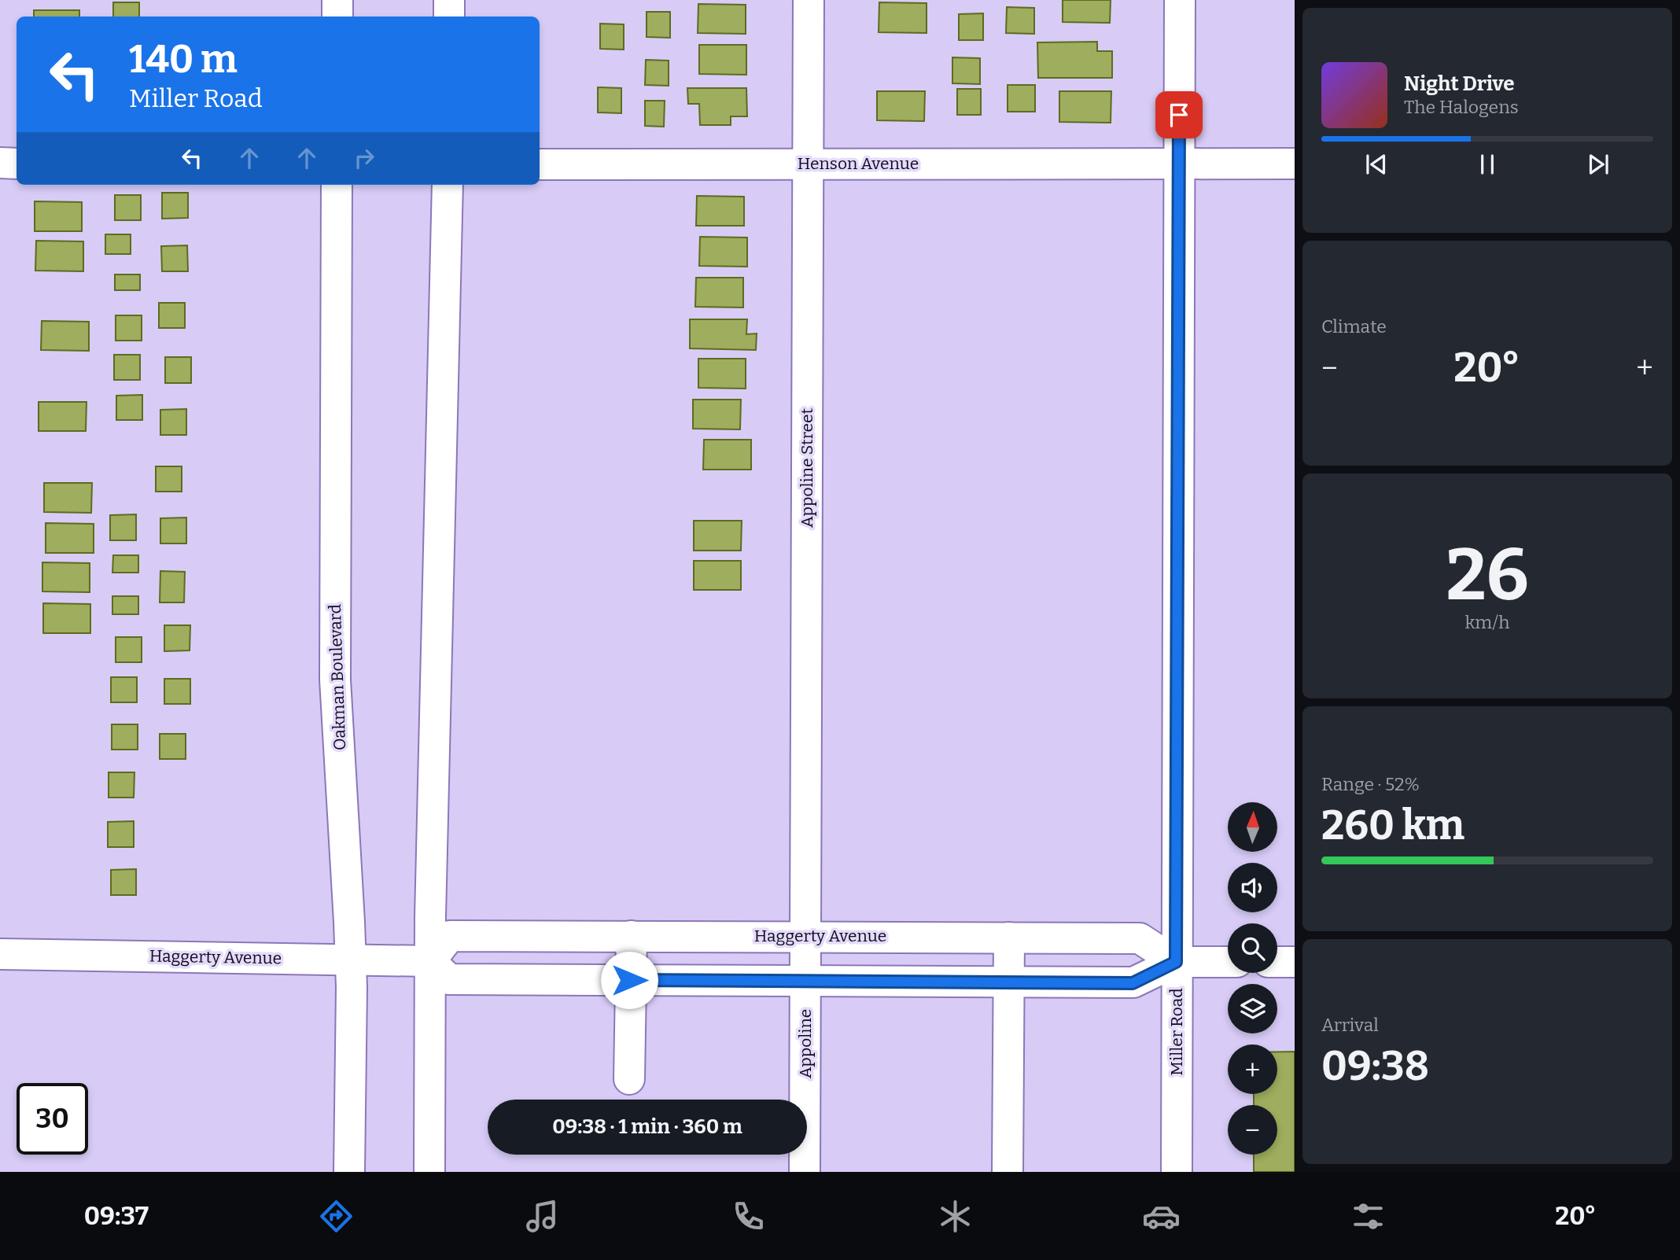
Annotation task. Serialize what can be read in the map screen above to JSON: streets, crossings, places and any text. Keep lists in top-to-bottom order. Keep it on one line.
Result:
{"streets":{"street":["Henson Avenue","Appoline Street","Oakman Boulevard","Haggerty Avenue","Miller Road","Appoline"]},"crossings":[["Henson Avenue","Appoline Street"],["Henson Avenue","Miller Road"],["Appoline Street","Haggerty Avenue"],["Appoline Street","Appoline"],["Oakman Boulevard","Haggerty Avenue"],["Haggerty Avenue","Miller Road"]],"north":"top","page":{"turn":["140 m","Miller Road"],"song":["Night Drive","The Halogens"],"tile":["Climate",["26","km/h"],["Range · 52%","260 km"],["Arrival","09:38"]],"heat":["−","20°","+"],"map_buttons":["+","−"],"limit":"30","trip":"09:38 · 1 min · 360 m","tabs":["09:37","20°"]}}
